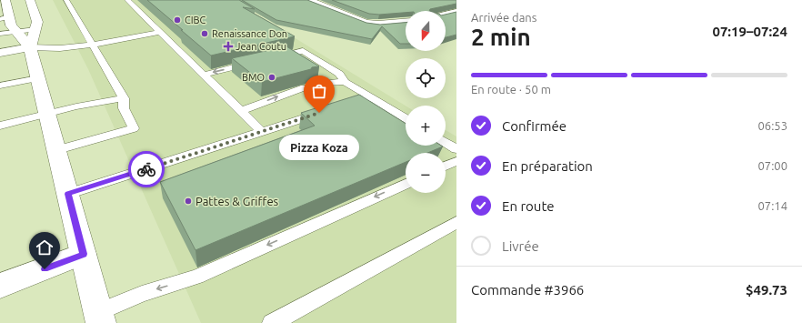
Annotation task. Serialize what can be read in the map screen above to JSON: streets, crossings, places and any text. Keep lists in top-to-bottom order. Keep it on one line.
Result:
{"places":{"other":["CIBC","Renaissance Don","BMO","Pizza Koza","Pattes & Griffes"],"health":["Jean Coutu"]},"north":"bottom","page":{"heading":["2 min","Arrivée dans","07:19–07:24"],"panel":["Commande #3966","$49.73"],"map_buttons":["+","−"],"bar":"En route · 50 m","list":[["Confirmée","06:53"],["En préparation","07:00"],["En route","07:14"],"Livrée"],"bubble":"Pizza Koza"}}
